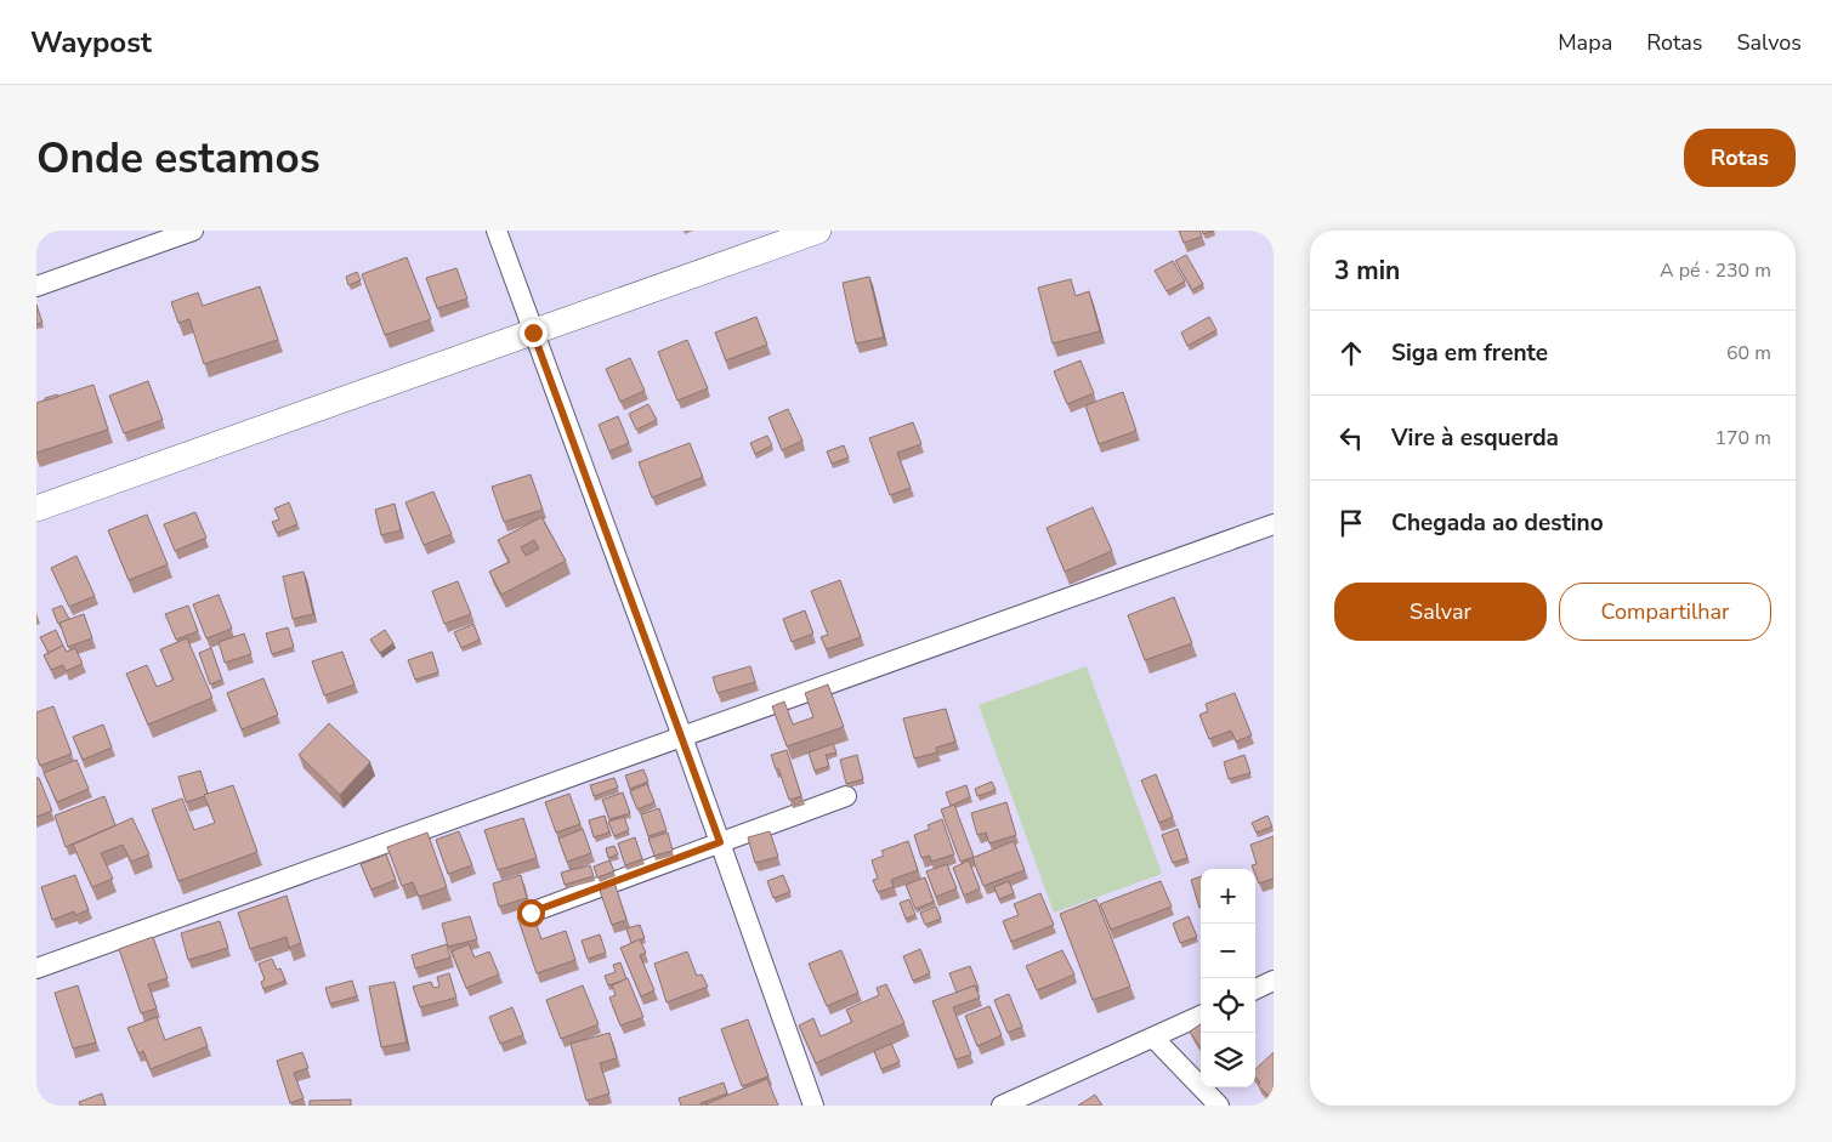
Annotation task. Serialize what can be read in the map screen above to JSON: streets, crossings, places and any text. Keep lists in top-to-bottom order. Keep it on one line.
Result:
{"page":{"header":"Waypost","nav":["Mapa","Rotas","Salvos"],"buttons":["Rotas",["Salvar","Compartilhar"]],"title":"Onde estamos","heading":["3 min","A pé · 230 m"],"list":[["Siga em frente","60 m"],["Vire à esquerda","170 m"],"Chegada ao destino"],"map_buttons":["+","−"]}}
